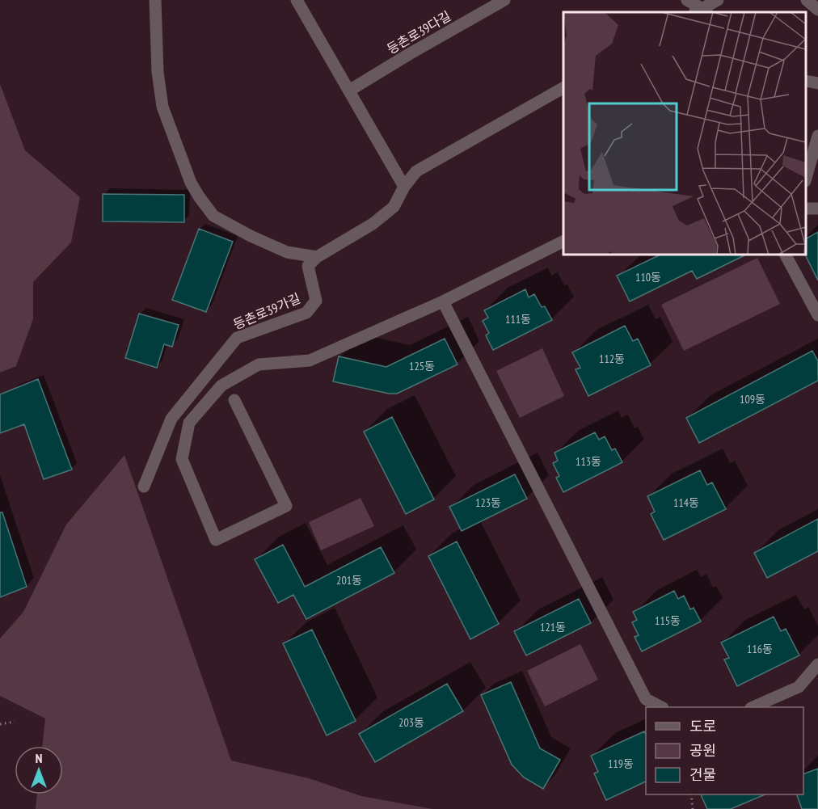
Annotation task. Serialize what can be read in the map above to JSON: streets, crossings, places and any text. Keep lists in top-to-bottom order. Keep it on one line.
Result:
{"streets":{"street":["등촌로39다길","등촌로39가길"]},"house_numbers":["110동","111동","112동","125동","109동","113동","123동","114동","201동","115동","121동","116동","203동","119동"],"legend":["도로","공원","건물"],"north":"top"}
